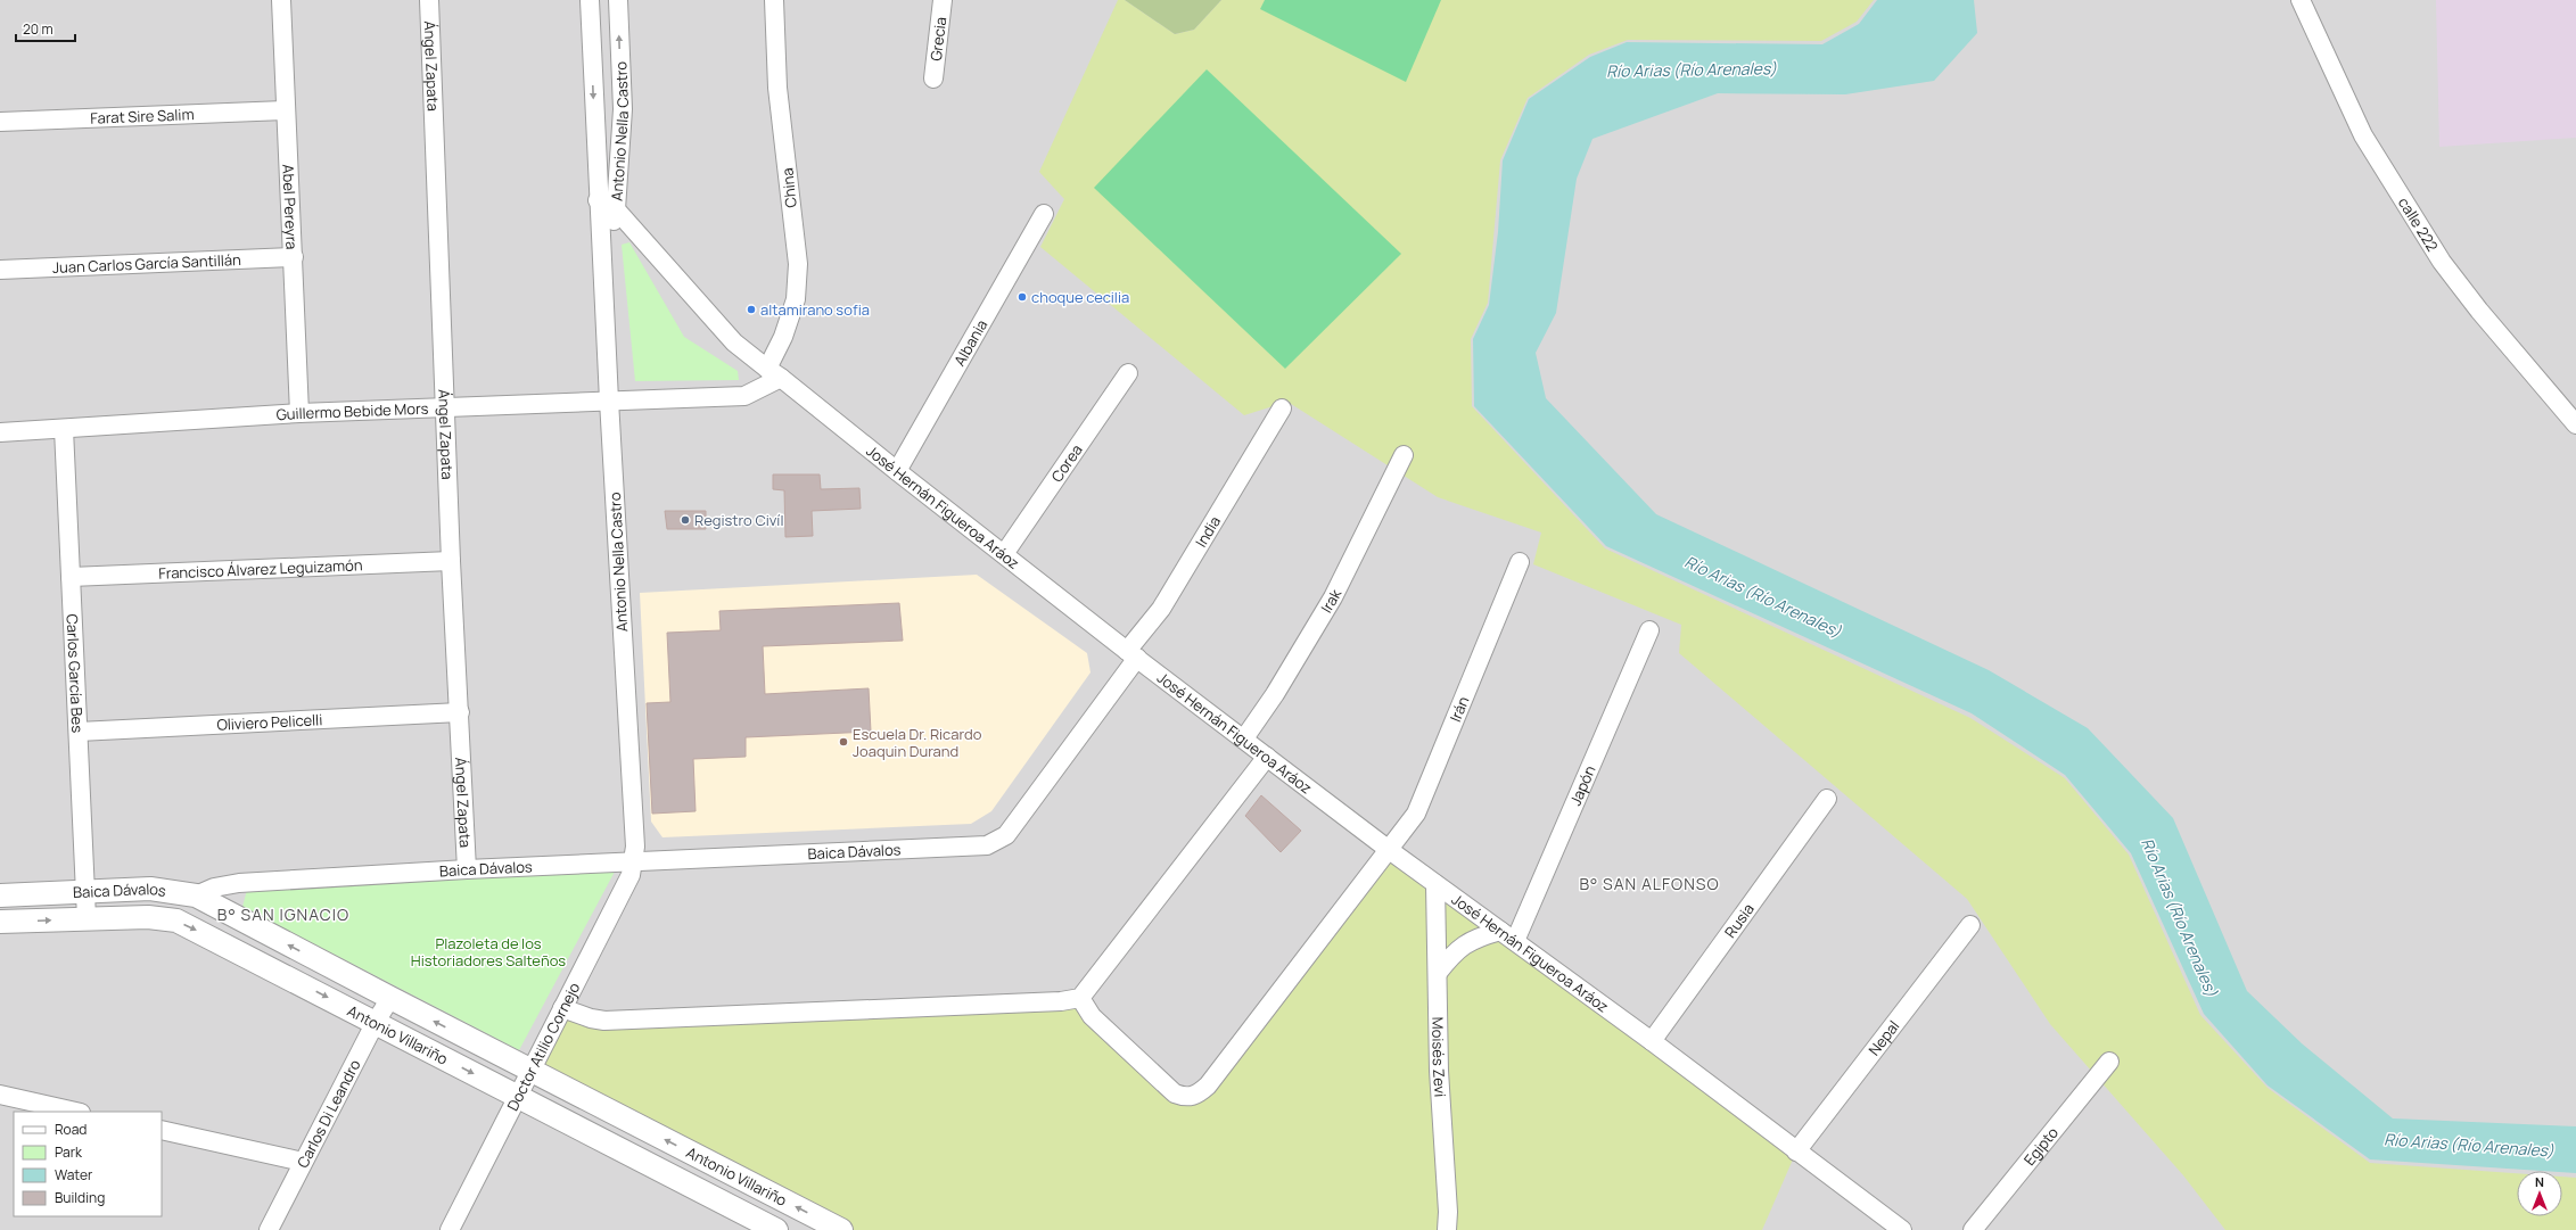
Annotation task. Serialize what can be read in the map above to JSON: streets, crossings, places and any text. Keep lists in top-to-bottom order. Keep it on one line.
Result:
{"streets":{"street":["Grecia","Ángel Zapata","Farat Sire Salim","Antonio Nella Castro","China","Abel Pereyra","calle 222","Juan Carlos García Santillán","Albania","Guillermo Bebide Mors","Corea","José Hernán Figueroa Aráoz","India","Francisco Álvarez Leguizamón","Irak","Carlos García Bes","Irán","Oliviero Pelicelli","Japón","Baica Dávalos","Rusia","Antonio Villariño","Nepal","Doctor Atilio Cornejo","Moisés Zevi","Carlos Di Leandro","Egipto"]},"crossings":[["Ángel Zapata","Guillermo Bebide Mors"],["Ángel Zapata","Francisco Álvarez Leguizamón"],["Ángel Zapata","Oliviero Pelicelli"],["Ángel Zapata","Baica Dávalos"],["Farat Sire Salim","Abel Pereyra"],["Antonio Nella Castro","Guillermo Bebide Mors"],["Antonio Nella Castro","José Hernán Figueroa Aráoz"],["Antonio Nella Castro","Baica Dávalos"],["Antonio Nella Castro","Doctor Atilio Cornejo"],["China","Guillermo Bebide Mors"],["China","José Hernán Figueroa Aráoz"],["Abel Pereyra","Juan Carlos García Santillán"],["Abel Pereyra","Guillermo Bebide Mors"],["Albania","José Hernán Figueroa Aráoz"],["Guillermo Bebide Mors","José Hernán Figueroa Aráoz"],["Guillermo Bebide Mors","Carlos García Bes"],["Corea","José Hernán Figueroa Aráoz"],["José Hernán Figueroa Aráoz","India"],["José Hernán Figueroa Aráoz","Irak"],["José Hernán Figueroa Aráoz","Irán"],["José Hernán Figueroa Aráoz","Japón"],["José Hernán Figueroa Aráoz","Rusia"],["José Hernán Figueroa Aráoz","Nepal"],["José Hernán Figueroa Aráoz","Moisés Zevi"],["India","Baica Dávalos"],["Francisco Álvarez Leguizamón","Carlos García Bes"],["Carlos García Bes","Oliviero Pelicelli"],["Carlos García Bes","Baica Dávalos"],["Carlos García Bes","Antonio Villariño"],["Baica Dávalos","Antonio Villariño"],["Baica Dávalos","Doctor Atilio Cornejo"],["Antonio Villariño","Doctor Atilio Cornejo"],["Antonio Villariño","Carlos Di Leandro"]],"districts":["B° SAN ALFONSO","B° SAN IGNACIO"],"water":["Río Arias (Río Arenales)"],"parks":["Plazoleta de los Historiadores Salteños"],"places":["choque cecilia","altamirano sofia","Registro Civíl","Escuela Dr. Ricardo Joaquin Durand"],"legend":["Road","Park","Water","Building"],"scale_bar":"20 m","north":"top"}
